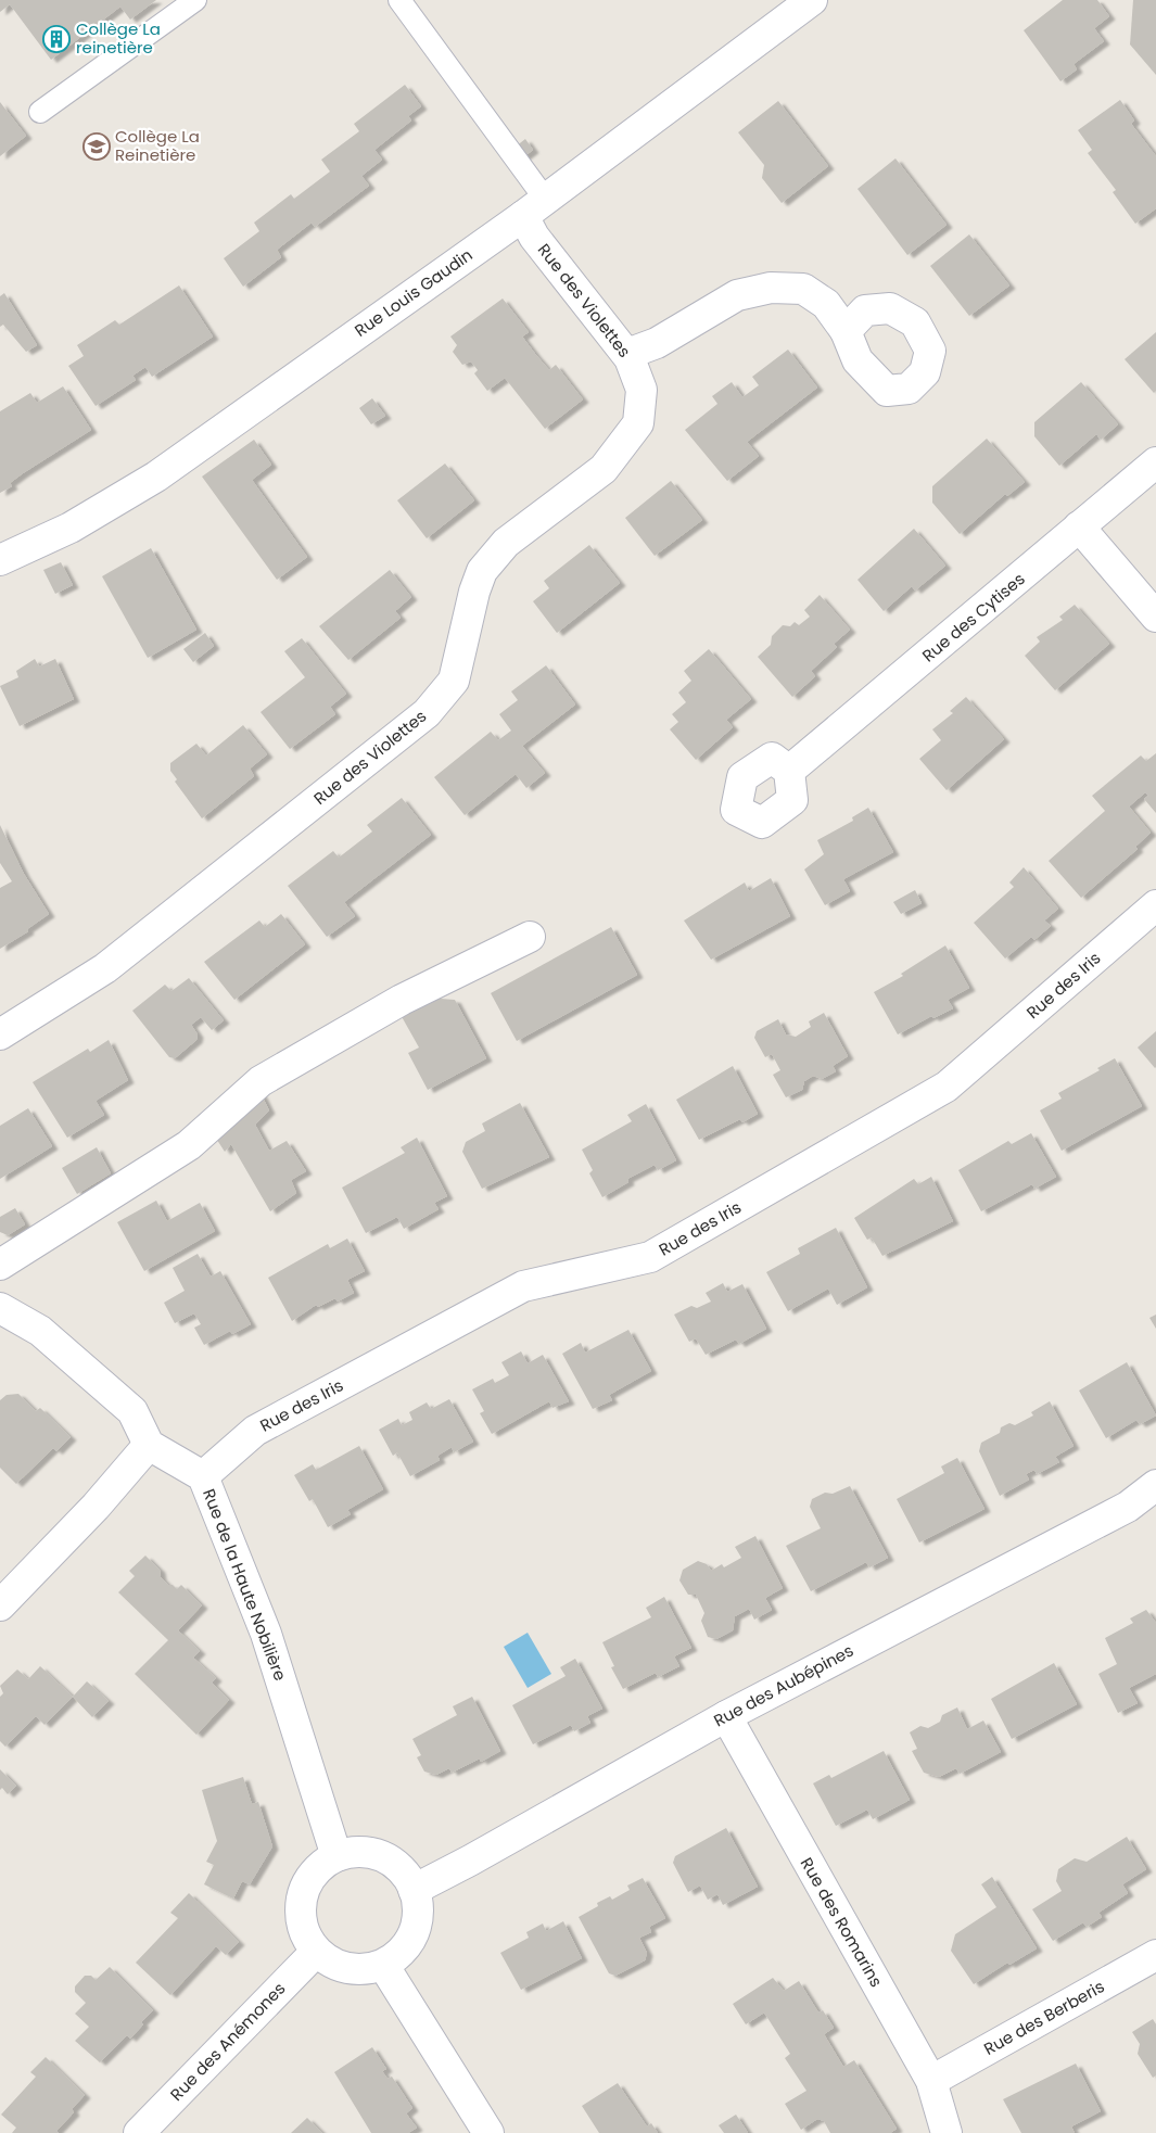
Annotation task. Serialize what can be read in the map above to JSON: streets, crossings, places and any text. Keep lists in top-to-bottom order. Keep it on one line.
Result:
{"streets":{"street":["Rue Louis Gaudin","Rue des Violettes","Rue des Cytises","Rue des Iris","Rue de la Haute Nobilière","Rue des Aubépines","Rue des Romarins","Rue des Berberis","Rue des Anémones"]},"crossings":[["Rue Louis Gaudin","Rue des Violettes"],["Rue des Iris","Rue de la Haute Nobilière"],["Rue de la Haute Nobilière","Rue des Aubépines"],["Rue de la Haute Nobilière","Rue des Anémones"],["Rue des Aubépines","Rue des Romarins"],["Rue des Aubépines","Rue des Anémones"],["Rue des Romarins","Rue des Berberis"]],"places":{"building":["Collège La reinetière"],"school or university":["Collège La Reinetière"]}}
